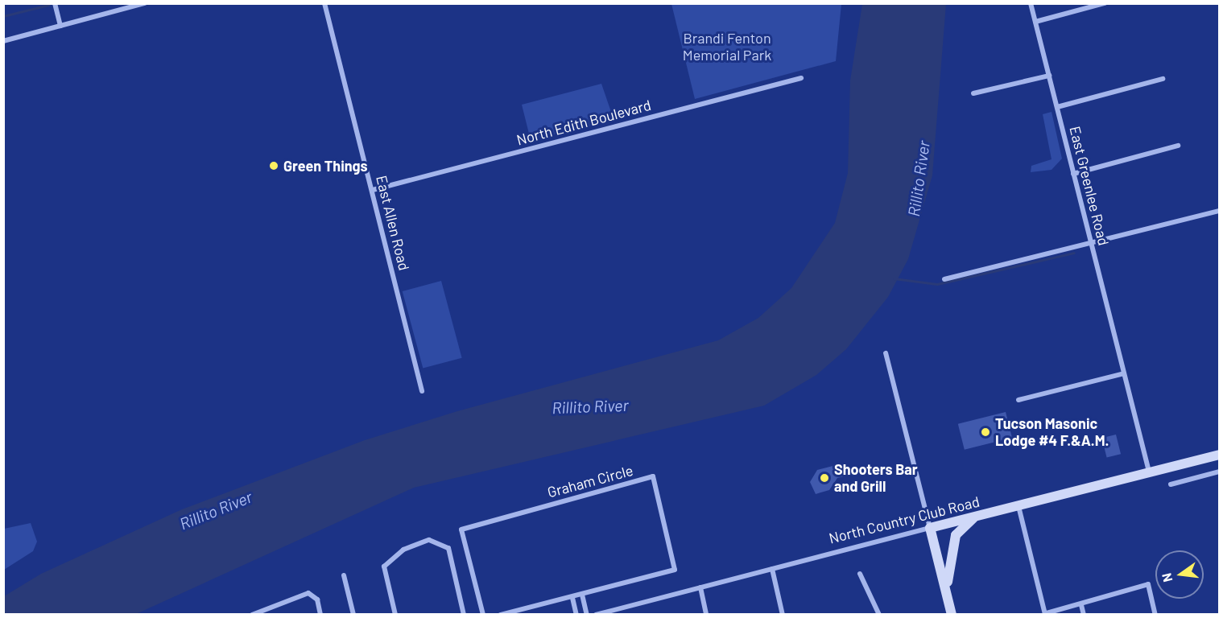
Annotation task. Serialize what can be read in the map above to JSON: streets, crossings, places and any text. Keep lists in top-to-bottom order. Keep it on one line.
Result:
{"streets":{"main road":["North Country Club Road"],"street":["North Edith Boulevard","East Greenlee Road","East Allen Road","Graham Circle"]},"crossings":[["North Edith Boulevard","East Allen Road"],["East Greenlee Road","North Country Club Road"]],"water":["Rillito River"],"parks":["Brandi Fenton Memorial Park"],"places":["Green Things","Tucson Masonic Lodge #4 F.&A.M.","Shooters Bar and Grill"],"north":"left"}
